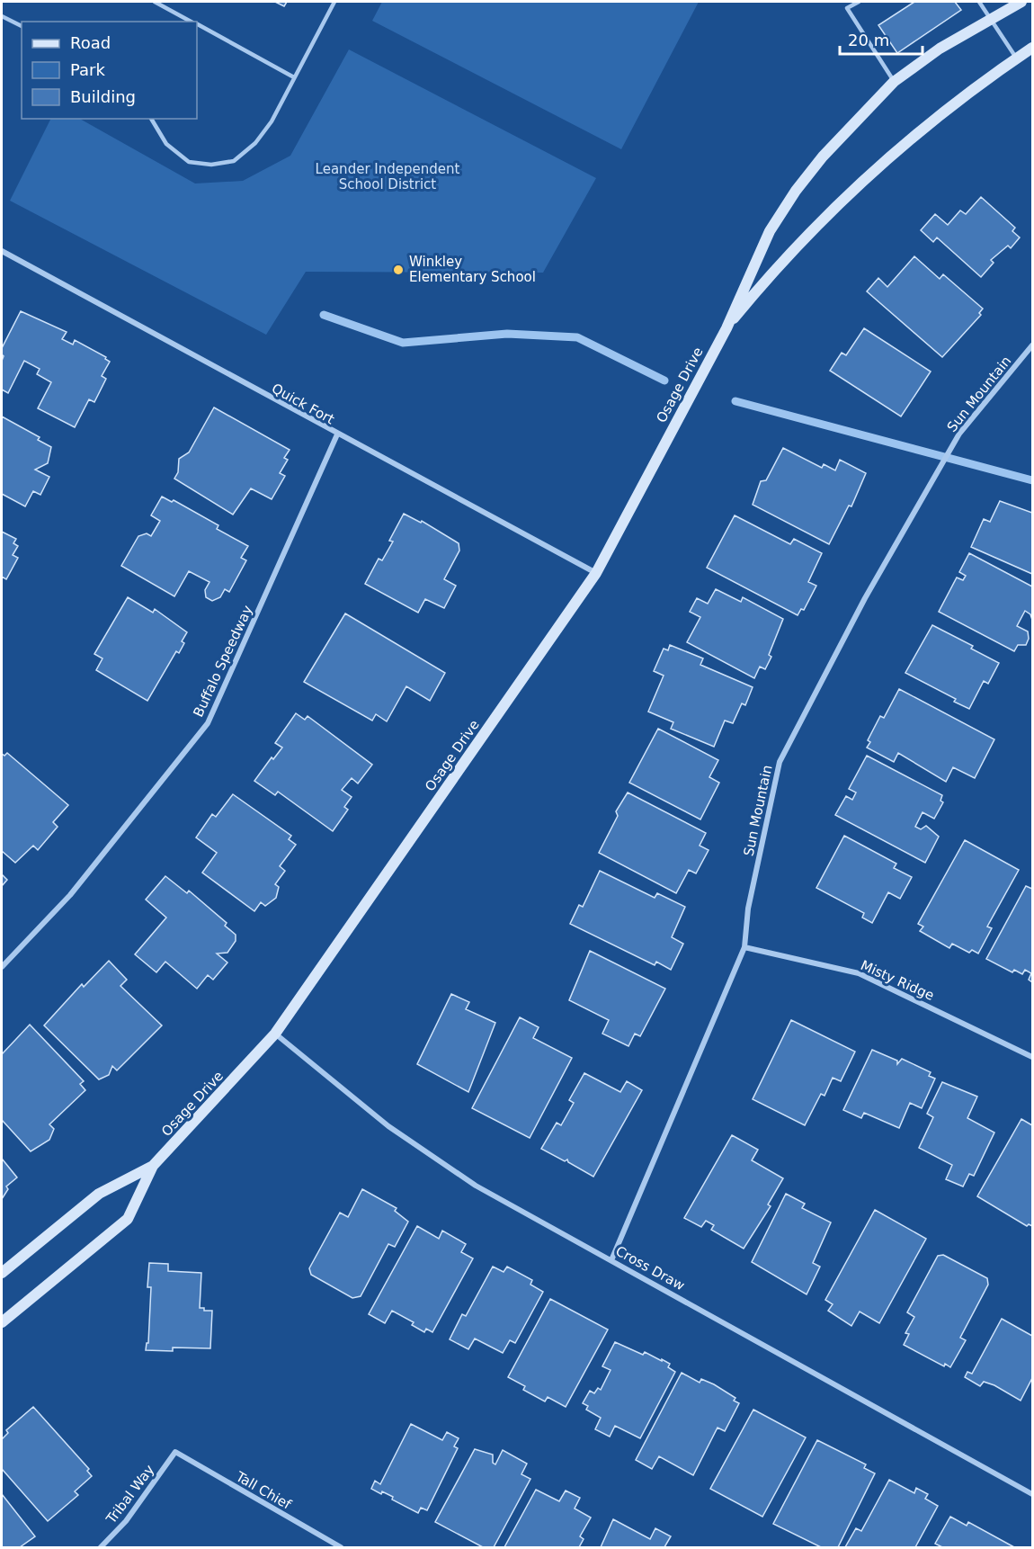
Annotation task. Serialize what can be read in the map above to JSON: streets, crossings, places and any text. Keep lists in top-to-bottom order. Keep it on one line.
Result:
{"streets":{"street":["Osage Drive","Sun Mountain","Quick Fort","Buffalo Speedway","Misty Ridge","Cross Draw","Tall Chief","Tribal Way"]},"crossings":[["Osage Drive","Quick Fort"],["Osage Drive","Cross Draw"],["Sun Mountain","Misty Ridge"],["Sun Mountain","Cross Draw"],["Quick Fort","Buffalo Speedway"],["Tall Chief","Tribal Way"]],"parks":["Leander Independent School District"],"places":["Winkley Elementary School"],"legend":["Road","Park","Building"],"scale_bar":"20 m"}
